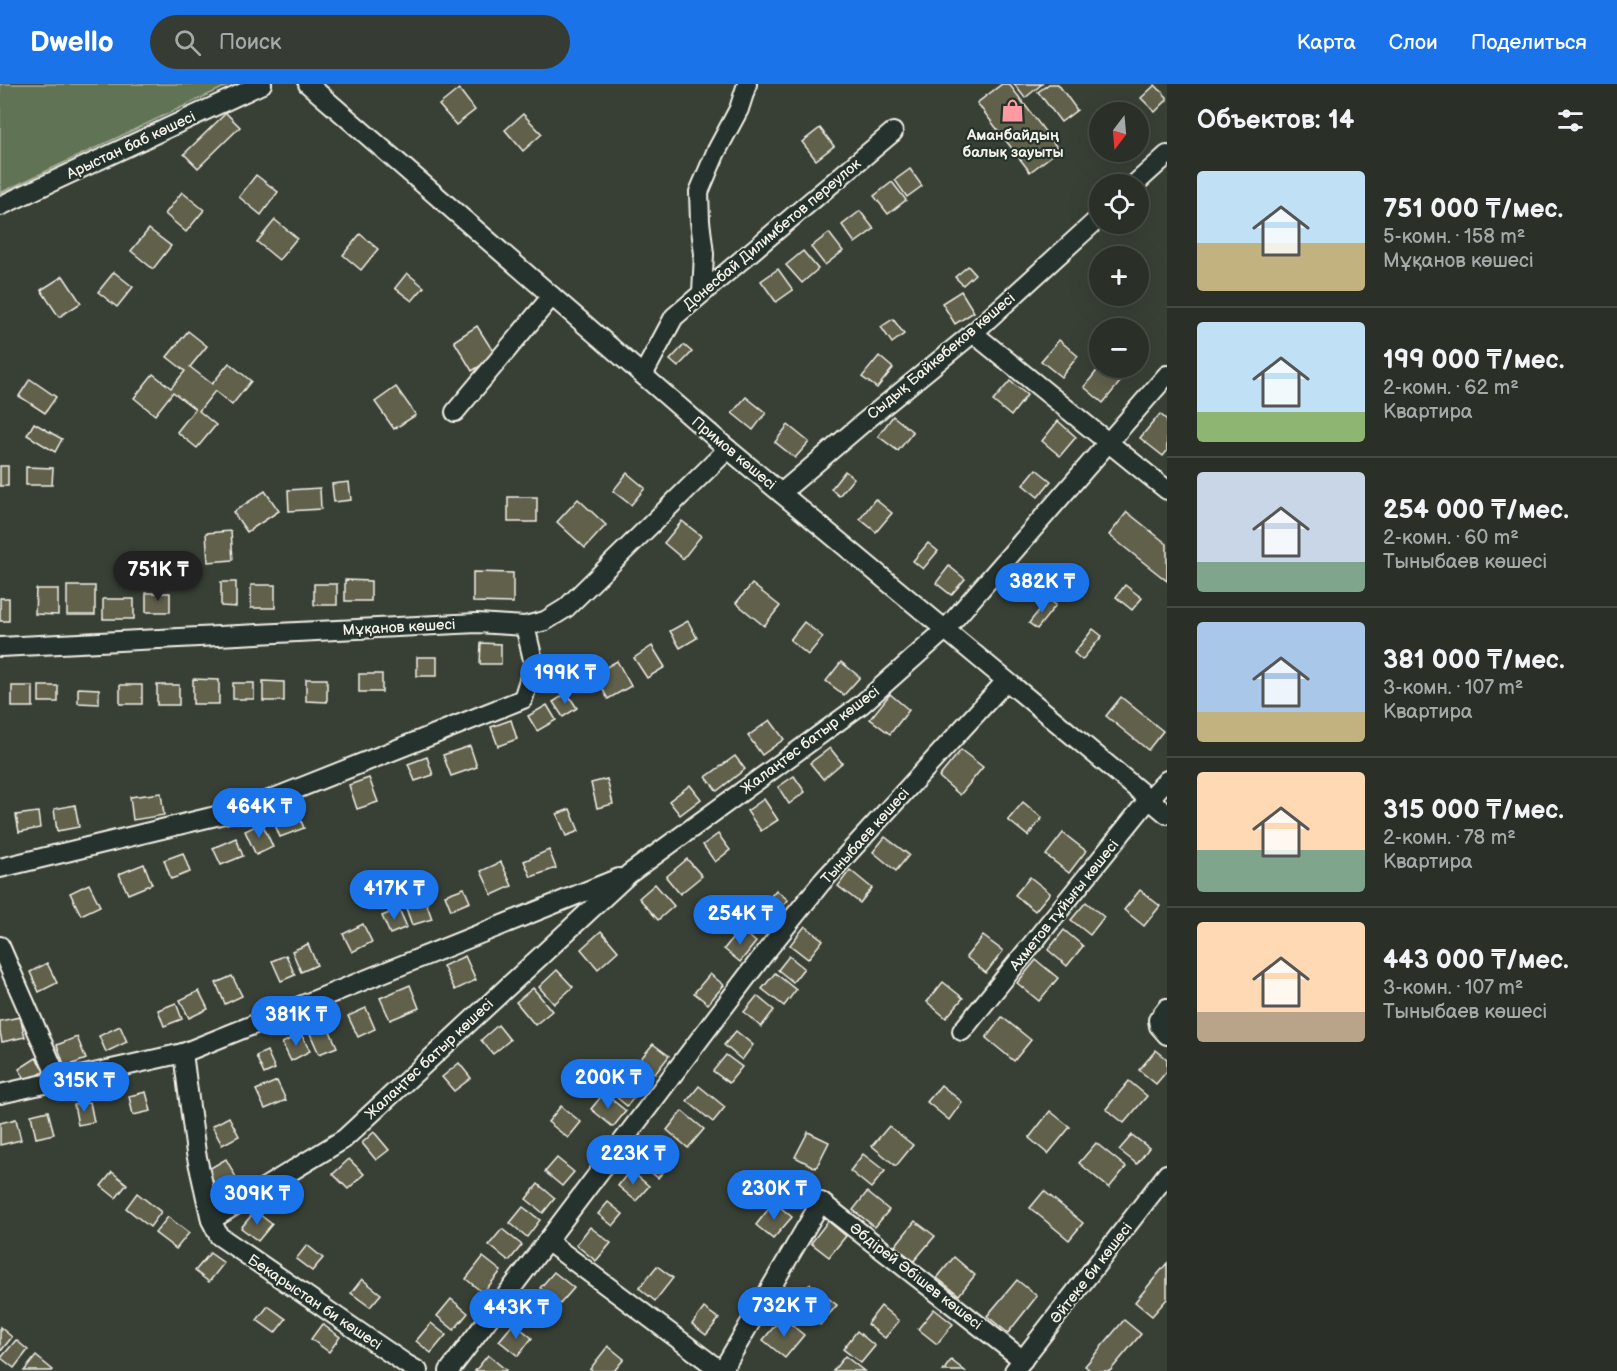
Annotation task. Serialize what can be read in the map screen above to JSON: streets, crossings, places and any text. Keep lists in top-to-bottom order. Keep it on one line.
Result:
{"streets":{"street":["Арыстан баб көшесі","Донесбай Дилимбетов переулок","Сыдық Байкөбеков көшесі","Примов көшесі","Мұқанов көшесі","Жалаңтөс батыр көшесі","Тыныбаев көшесі","Ахметов тұйығы көшесі","Әйтеке би көшесі","Әбдірей Әбішев көшесі","Бекарыстан би көшесі"]},"crossings":[["Донесбай Дилимбетов переулок","Примов көшесі"],["Сыдық Байкөбеков көшесі","Примов көшесі"],["Примов көшесі","Мұқанов көшесі"],["Примов көшесі","Жалаңтөс батыр көшесі"],["Примов көшесі","Тыныбаев көшесі"],["Примов көшесі","Ахметов тұйығы көшесі"],["Жалаңтөс батыр көшесі","Бекарыстан би көшесі"],["Тыныбаев көшесі","Әбдірей Әбішев көшесі"],["Әйтеке би көшесі","Әбдірей Әбішев көшесі"]],"places":{"shop":["Аманбайдың балық зауыты"]},"north":"bottom","page":{"header":"Dwello","search":"Поиск","nav":["Карта","Слои","Поделиться"],"heading":"Объектов: 14","map_buttons":["+","−"],"list":[{"name":"751 000 ₸/мес.","note":"5-комн. · 158 m² · Мұқанов көшесі"},{"name":"199 000 ₸/мес.","note":"2-комн. · 62 m² · Квартира"},{"name":"254 000 ₸/мес.","note":"2-комн. · 60 m² · Тыныбаев көшесі"},{"name":"381 000 ₸/мес.","note":"3-комн. · 107 m² · Квартира"},{"name":"315 000 ₸/мес.","note":"2-комн. · 78 m² · Квартира"},{"name":"443 000 ₸/мес.","note":"3-комн. · 107 m² · Тыныбаев көшесі"}],"price":["751K ₸","382K ₸","199K ₸","464K ₸","417K ₸","254K ₸","381K ₸","200K ₸","315K ₸","223K ₸","230K ₸","309K ₸","732K ₸","443K ₸"]}}
